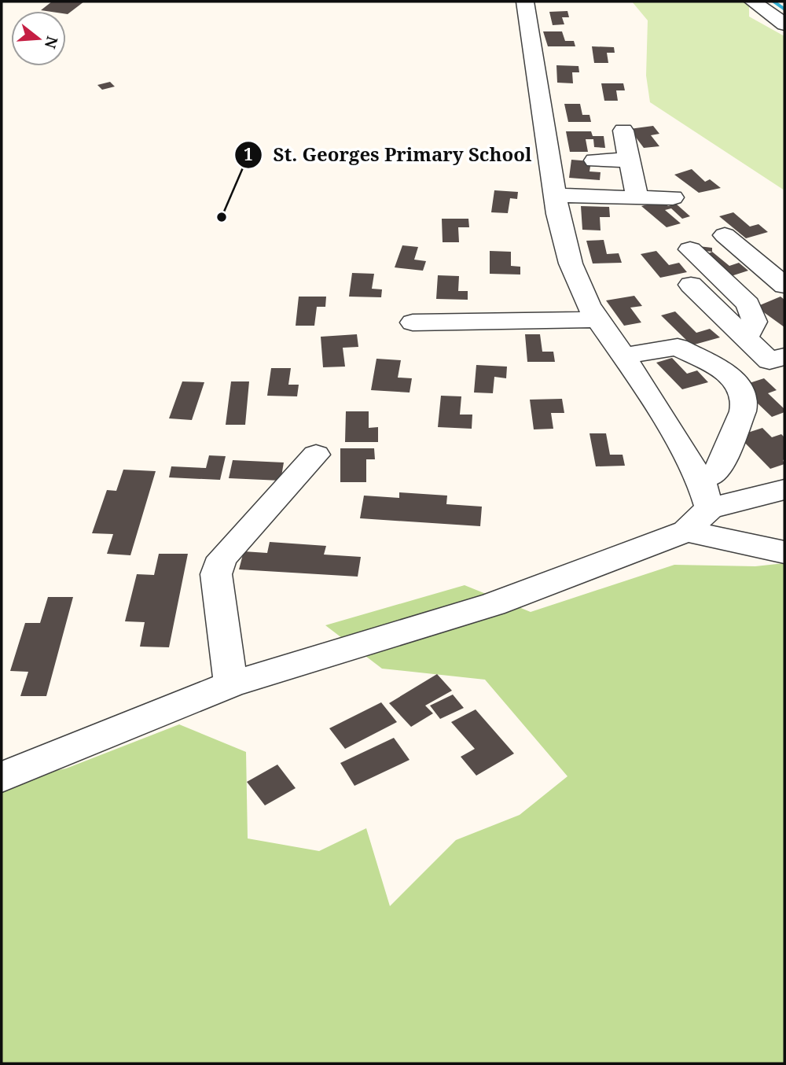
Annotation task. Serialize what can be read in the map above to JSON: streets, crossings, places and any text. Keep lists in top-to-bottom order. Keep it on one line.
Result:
{"places":["St. Georges Primary School"],"north":"right"}
